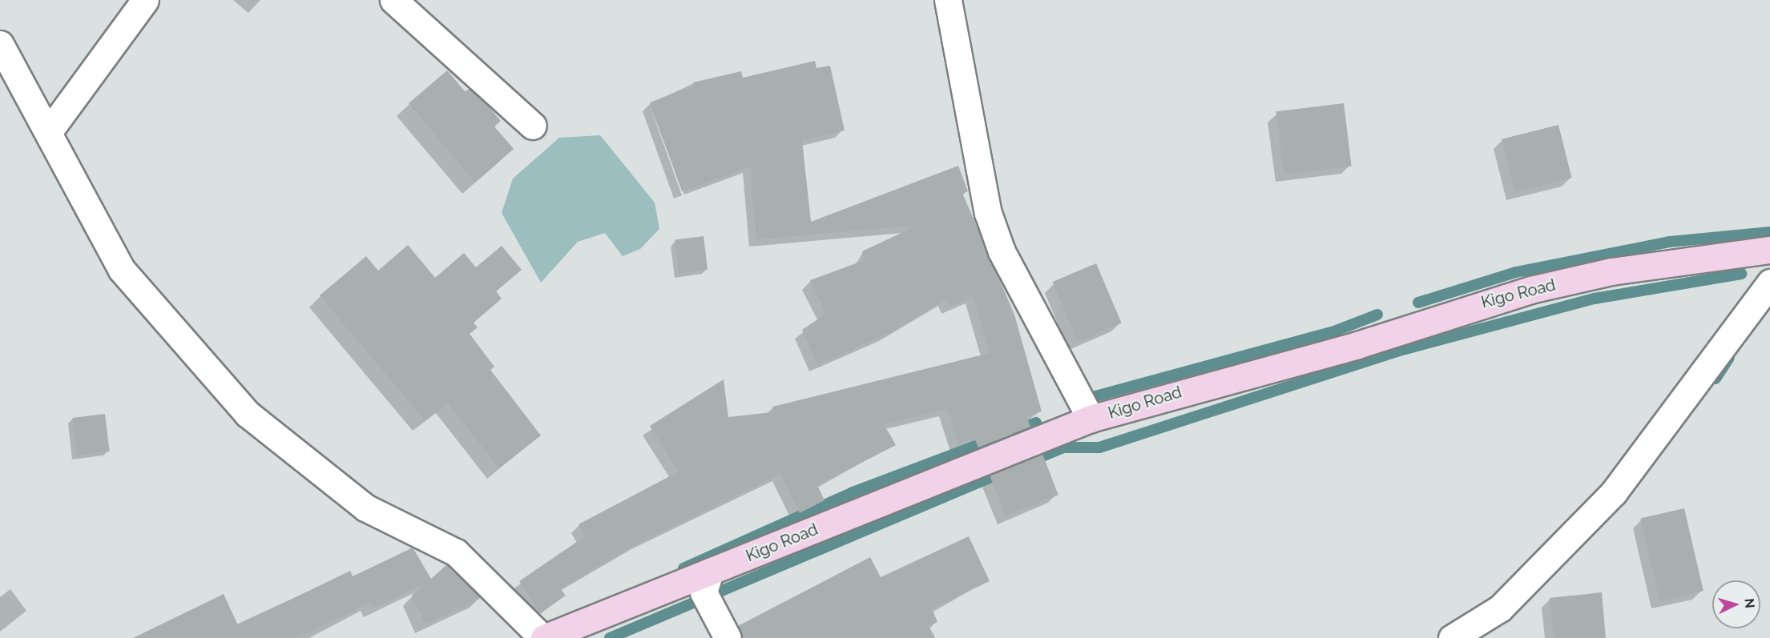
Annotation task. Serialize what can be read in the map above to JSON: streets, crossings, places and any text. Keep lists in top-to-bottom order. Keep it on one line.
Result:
{"streets":{"street":["Kigo Road"]},"north":"right"}
